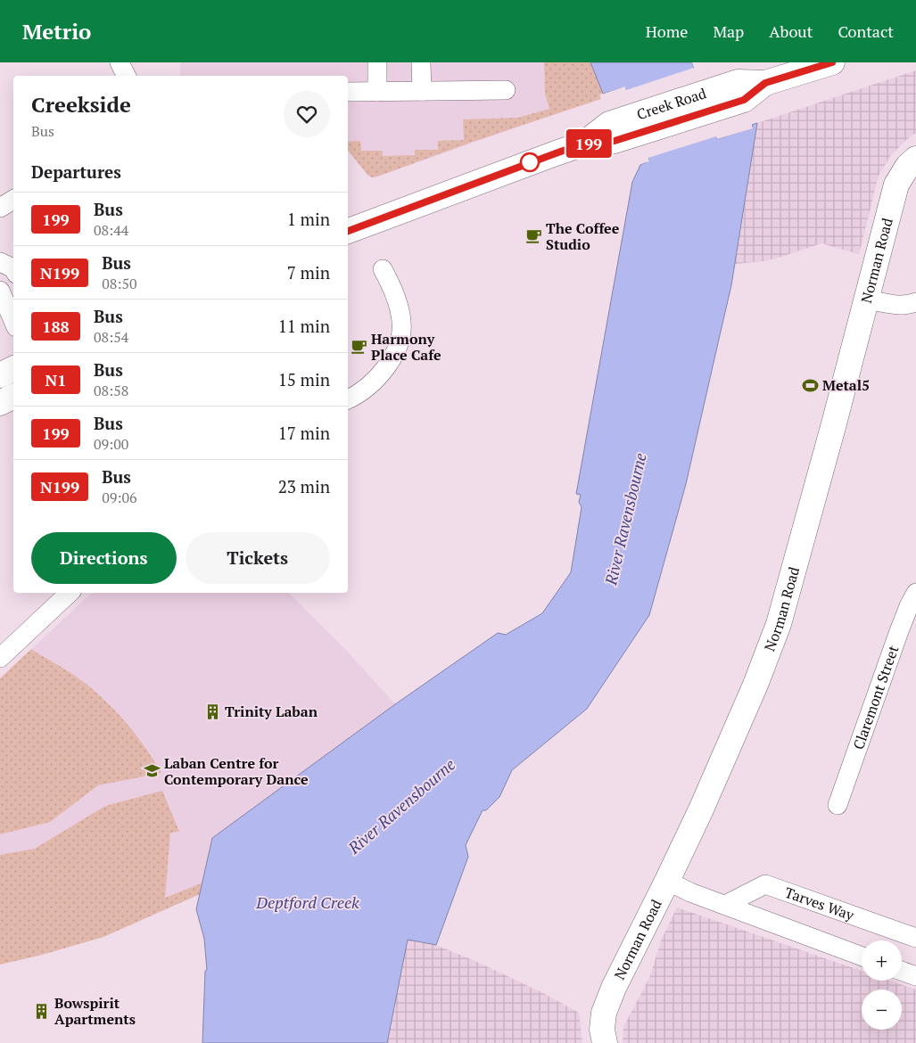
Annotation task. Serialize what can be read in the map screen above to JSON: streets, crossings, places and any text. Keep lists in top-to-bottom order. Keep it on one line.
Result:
{"streets":{"main road":["Creek Road","Norman Road"],"street":["Claremont Street","Tarves Way"]},"water":["River Ravensbourne","Deptford Creek"],"places":{"cafe":["The Coffee Studio","Harmony Place Cafe"],"sports":["Metal5"],"building":["Trinity Laban","Bowspirit Apartments"],"school or university":["Laban Centre for Contemporary Dance"]},"lines":["bus line 199"],"page":{"header":"Metrio","nav":["Home","Map","About","Contact"],"on_map":"199","heading":[["Creekside","Bus"],"Departures"],"list":[{"mark":"199","name":"Bus","note":"08:44","value":"1 min"},{"mark":"N199","name":"Bus","note":"08:50","value":"7 min"},{"mark":"188","name":"Bus","note":"08:54","value":"11 min"},{"mark":"N1","name":"Bus","note":"08:58","value":"15 min"},{"mark":"199","name":"Bus","note":"09:00","value":"17 min"},{"mark":"N199","name":"Bus","note":"09:06","value":"23 min"}],"buttons":["Directions","Tickets"],"map_buttons":["+","−"]}}
